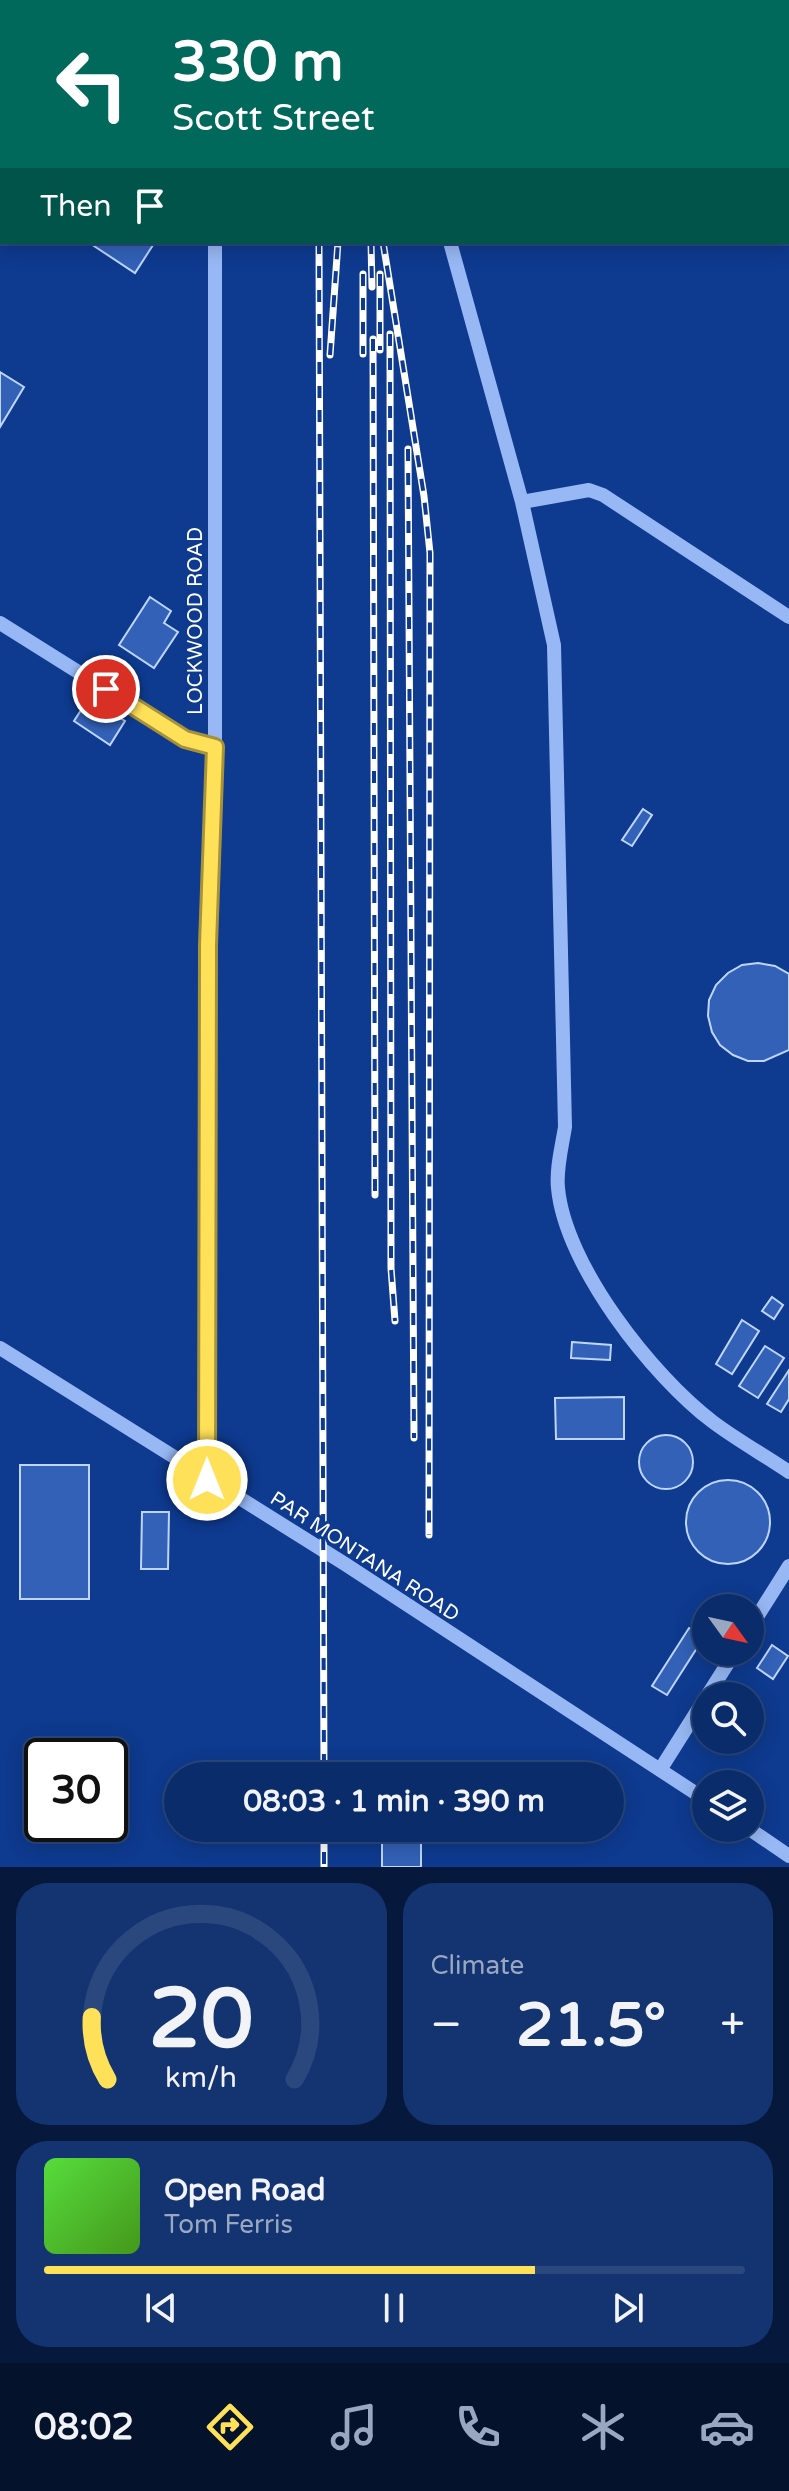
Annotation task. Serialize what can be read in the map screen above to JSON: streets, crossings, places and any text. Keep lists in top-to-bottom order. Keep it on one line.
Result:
{"streets":{"street":["LOCKWOOD ROAD","PAR MONTANA ROAD"]},"crossings":[["LOCKWOOD ROAD","PAR MONTANA ROAD"]],"north":"bottom right","page":{"turn":["330 m","Scott Street"],"then":"Then","limit":"30","trip":"08:03 · 1 min · 390 m","tile":"Climate","heat":["−","21.5°","+"],"song":["Open Road","Tom Ferris"],"tabs":"08:02","gauge":["20","km/h"]}}
